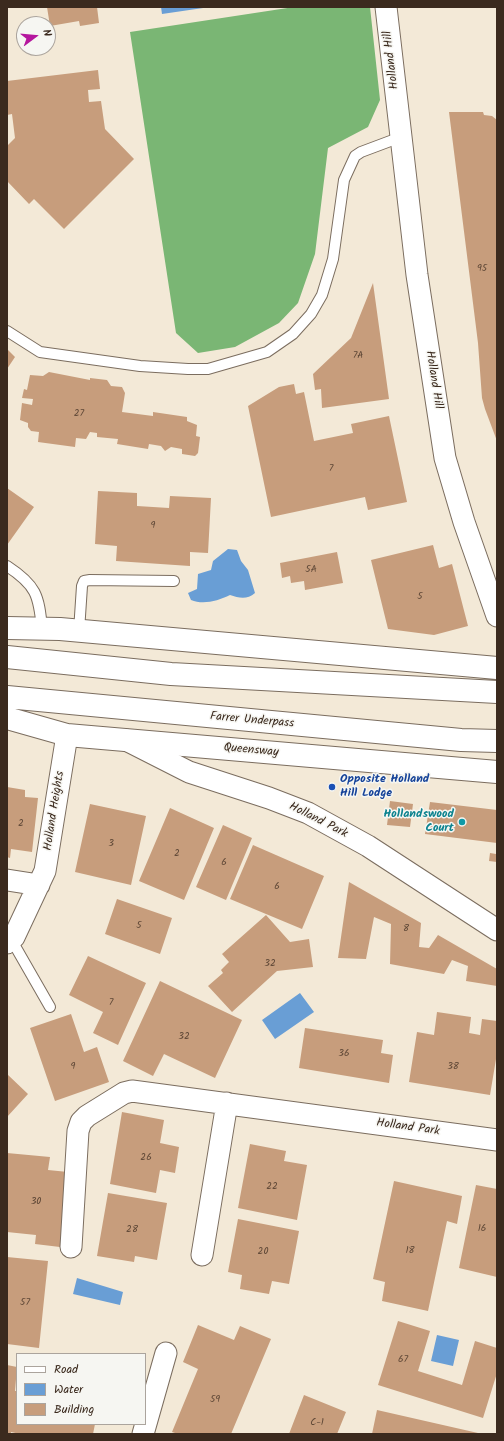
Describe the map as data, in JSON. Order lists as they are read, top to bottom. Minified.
{"streets":{"highway":["Farrer Underpass","Queensway"],"street":["Holland Hill","Holland Heights","Holland Park"]},"crossings":[["Queensway","Holland Heights"],["Queensway","Holland Park"]],"places":["Opposite Holland Hill Lodge","Hollandswood Court"],"house_numbers":["95","7A","27","7","9","5A","5","2","3","2","6","6","5","8","32","7","32","36","9","38","26","22","30","16","28","18","20","57","67","59","C-1"],"legend":["Road","Water","Building"],"north":"right"}
